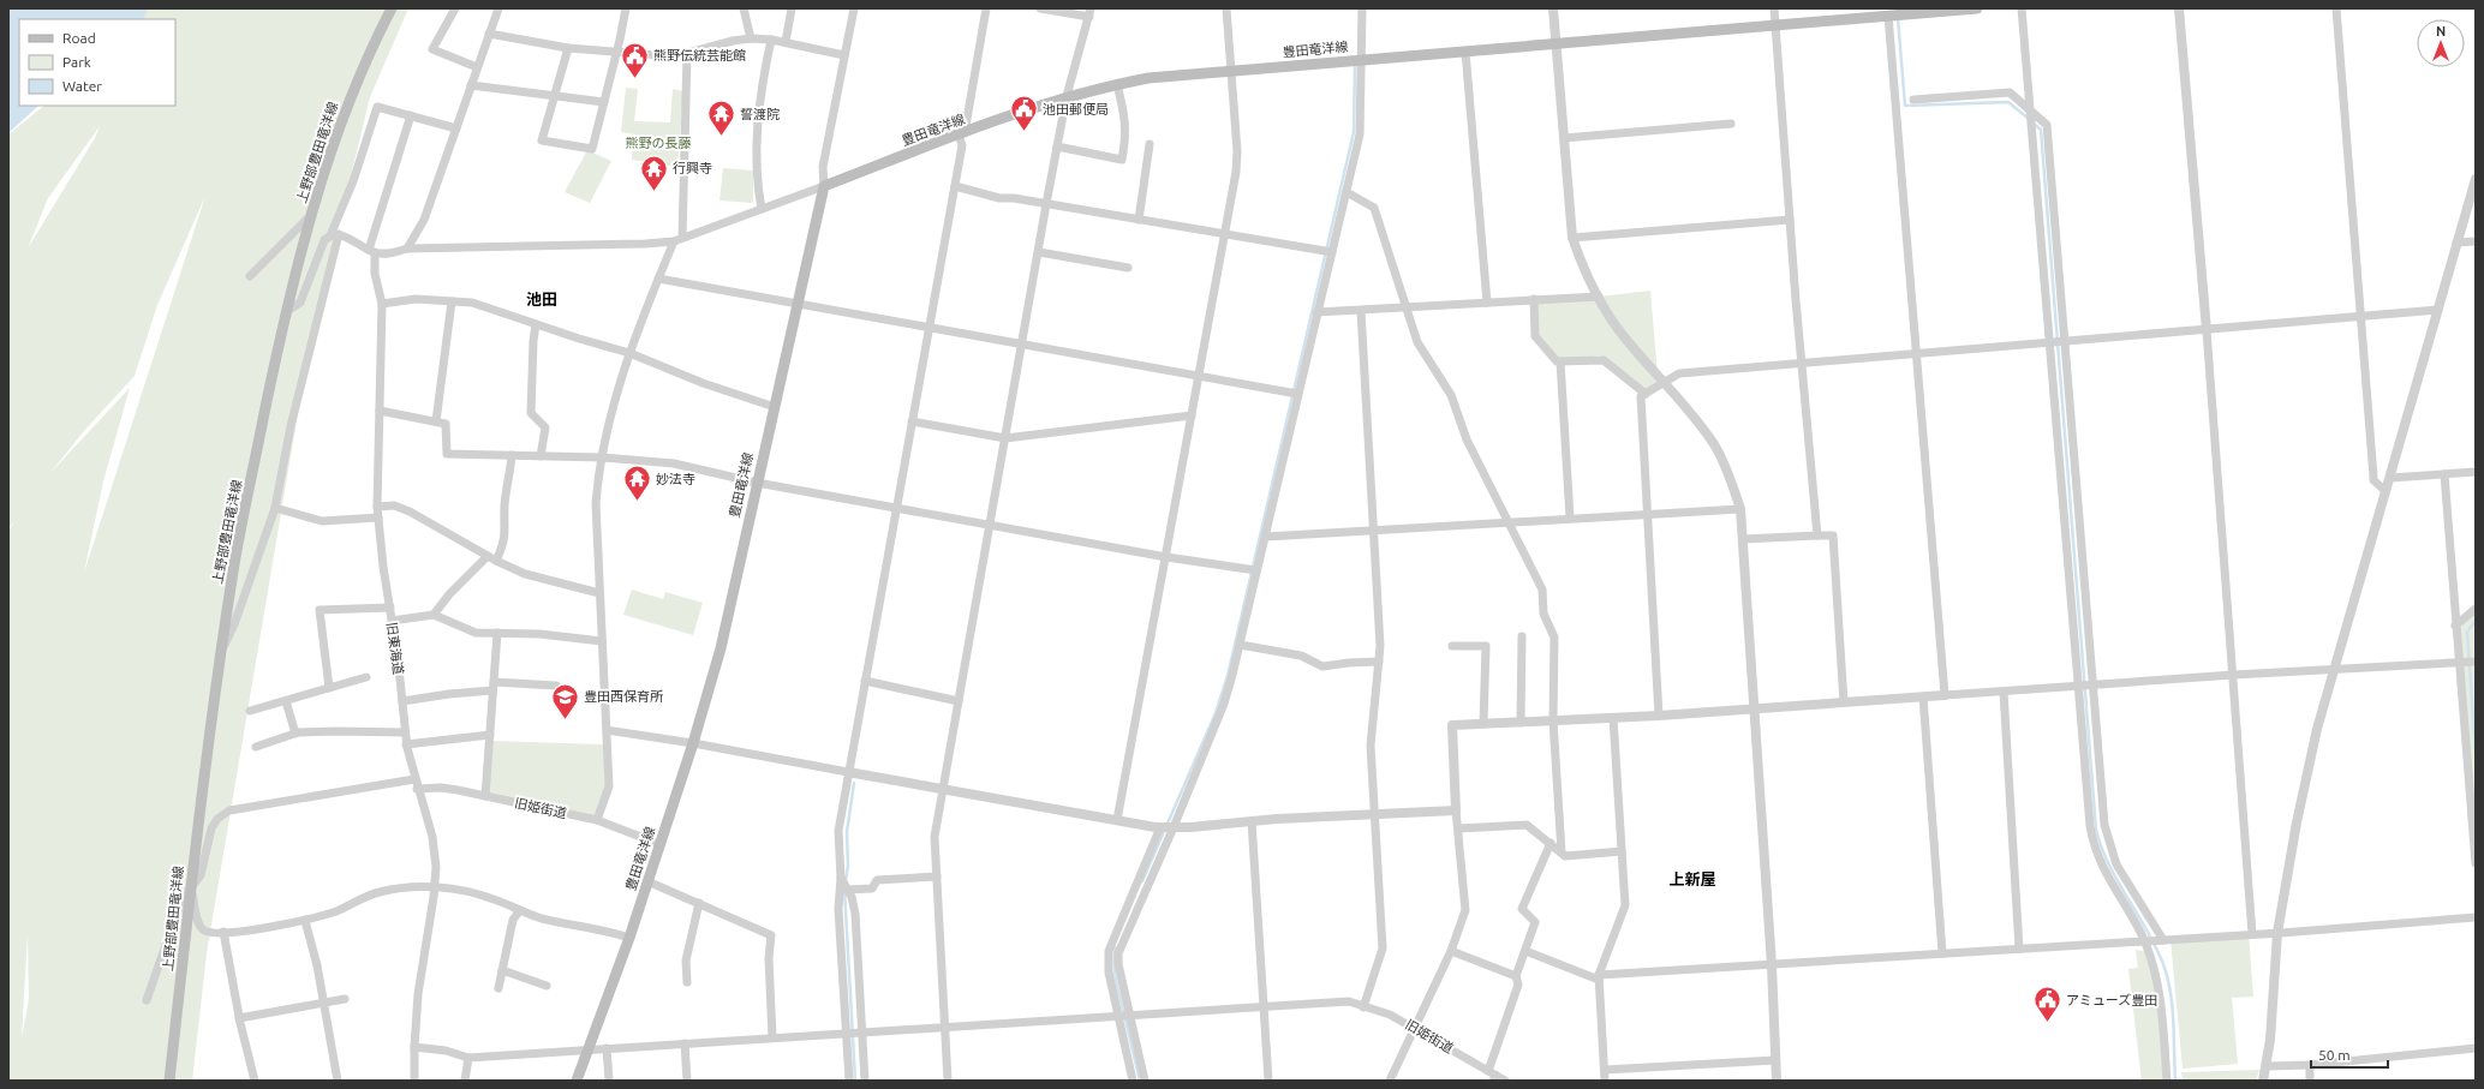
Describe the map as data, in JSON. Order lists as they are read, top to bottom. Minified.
{"streets":{"main road":["豊田竜洋線","上野部豊田竜洋線"],"street":["旧東海道","旧姫街道"]},"crossings":[["豊田竜洋線","旧姫街道"],["旧東海道","旧姫街道"]],"districts":["池田","上新屋"],"parks":["熊野の長藤"],"places":{"public building":["熊野伝統芸能館","池田郵便局","アミューズ豊田"],"temple":["誓渡院","行興寺","妙法寺"],"school or university":["豊田西保育所"]},"legend":["Road","Park","Water"],"scale_bar":"50 m","north":"top"}
